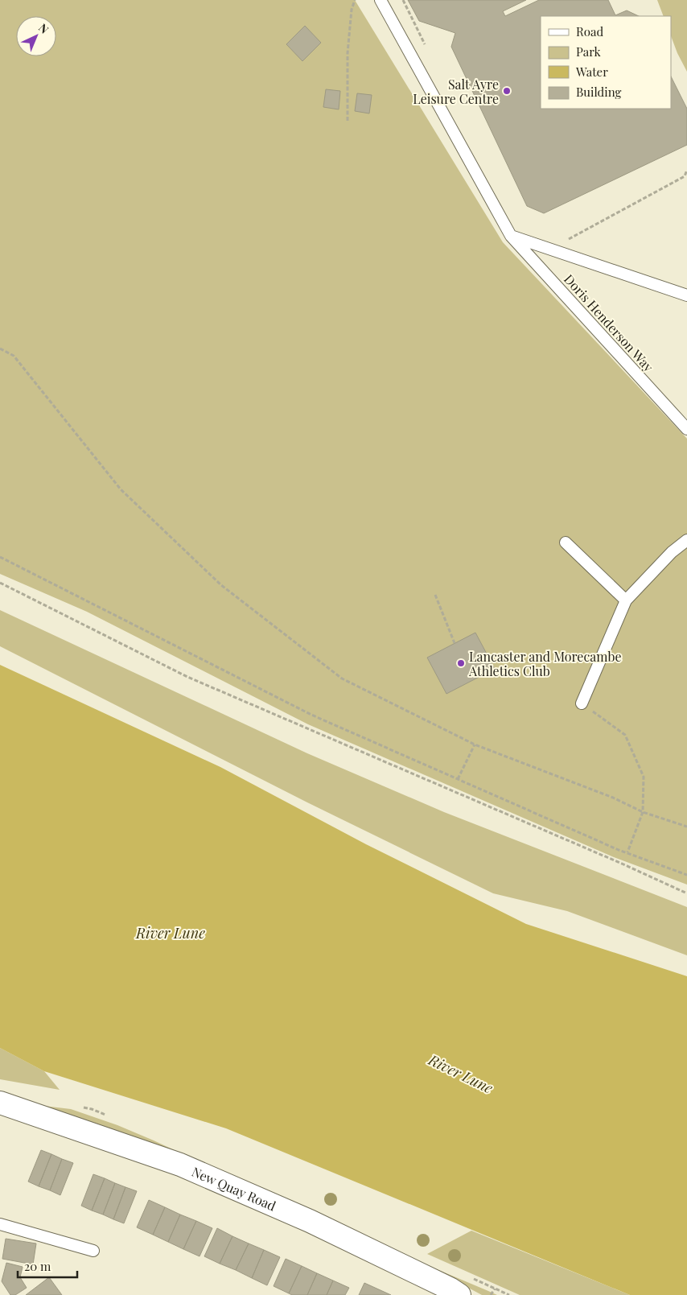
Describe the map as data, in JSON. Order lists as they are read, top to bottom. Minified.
{"streets":{"street":["New Quay Road"],"lane":["Doris Henderson Way"]},"water":["River Lune"],"places":["Salt Ayre Leisure Centre","Lancaster and Morecambe Athletics Club"],"legend":["Road","Park","Water","Building"],"scale_bar":"20 m","north":"top right"}
